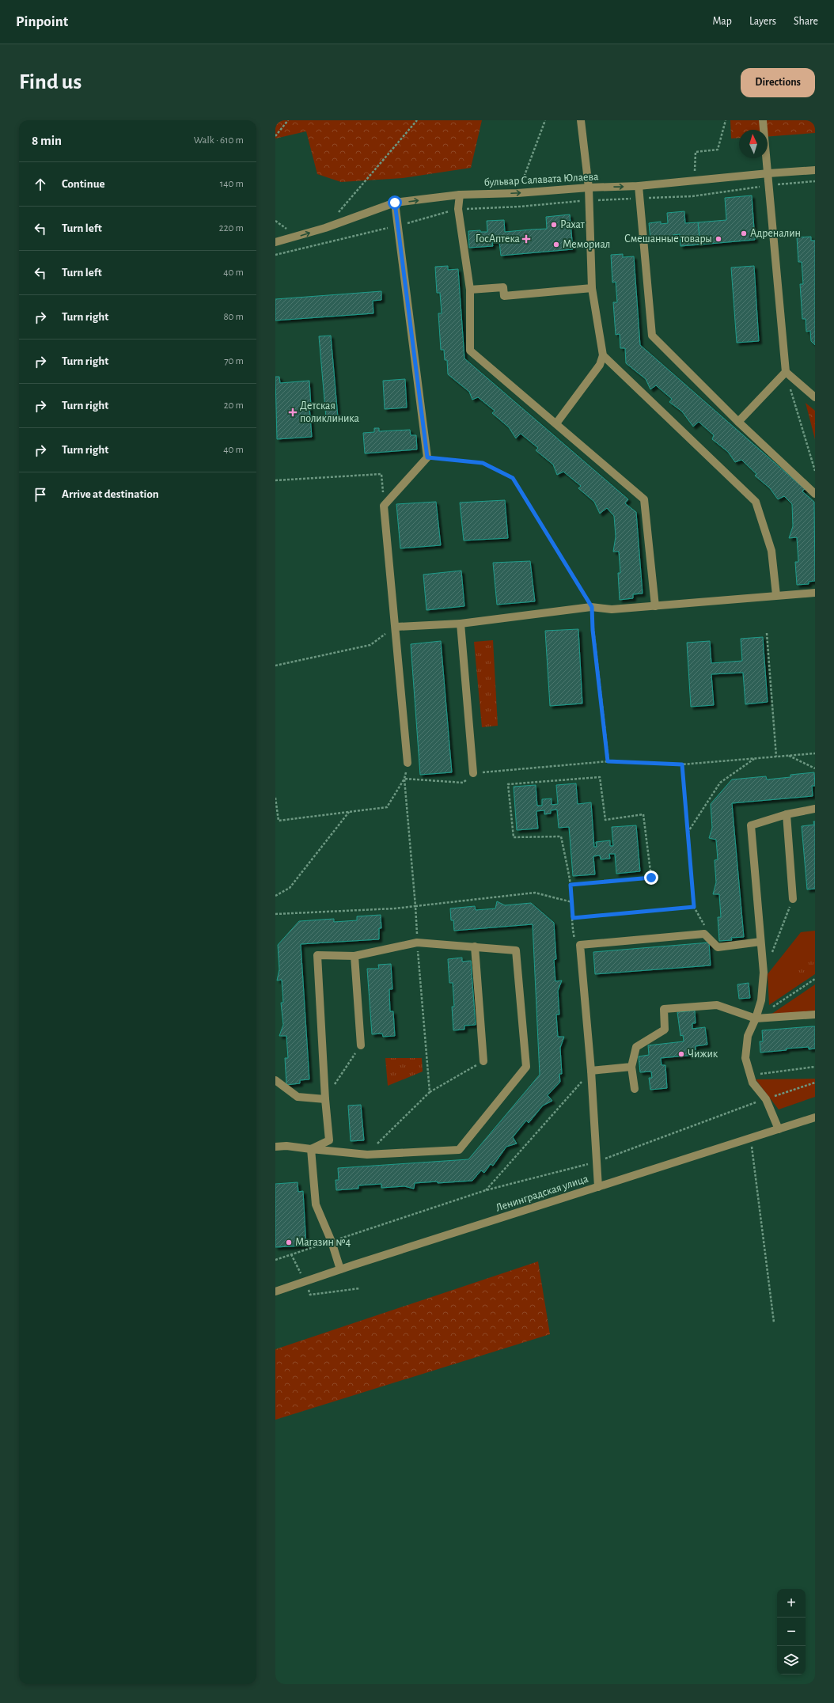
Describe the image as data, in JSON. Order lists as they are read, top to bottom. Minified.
{"streets":{"street":["бульвар Салавата Юлаева","Ленинградская улица"]},"one_way":["бульвар Салавата Юлаева"],"places":{"other":["Рахат","Адреналин","Смешанные товары","Мемориал","Чижик","Магазин №4"],"health":["ГосАптека","Детская поликлиника"]},"north":"top","page":{"header":"Pinpoint","nav":["Map","Layers","Share"],"buttons":"Directions","title":"Find us","heading":["8 min","Walk · 610 m"],"list":[["Continue","140 m"],["Turn left","220 m"],["Turn left","40 m"],["Turn right","80 m"],["Turn right","70 m"],["Turn right","20 m"],["Turn right","40 m"],"Arrive at destination"],"map_buttons":["+","−"]}}
